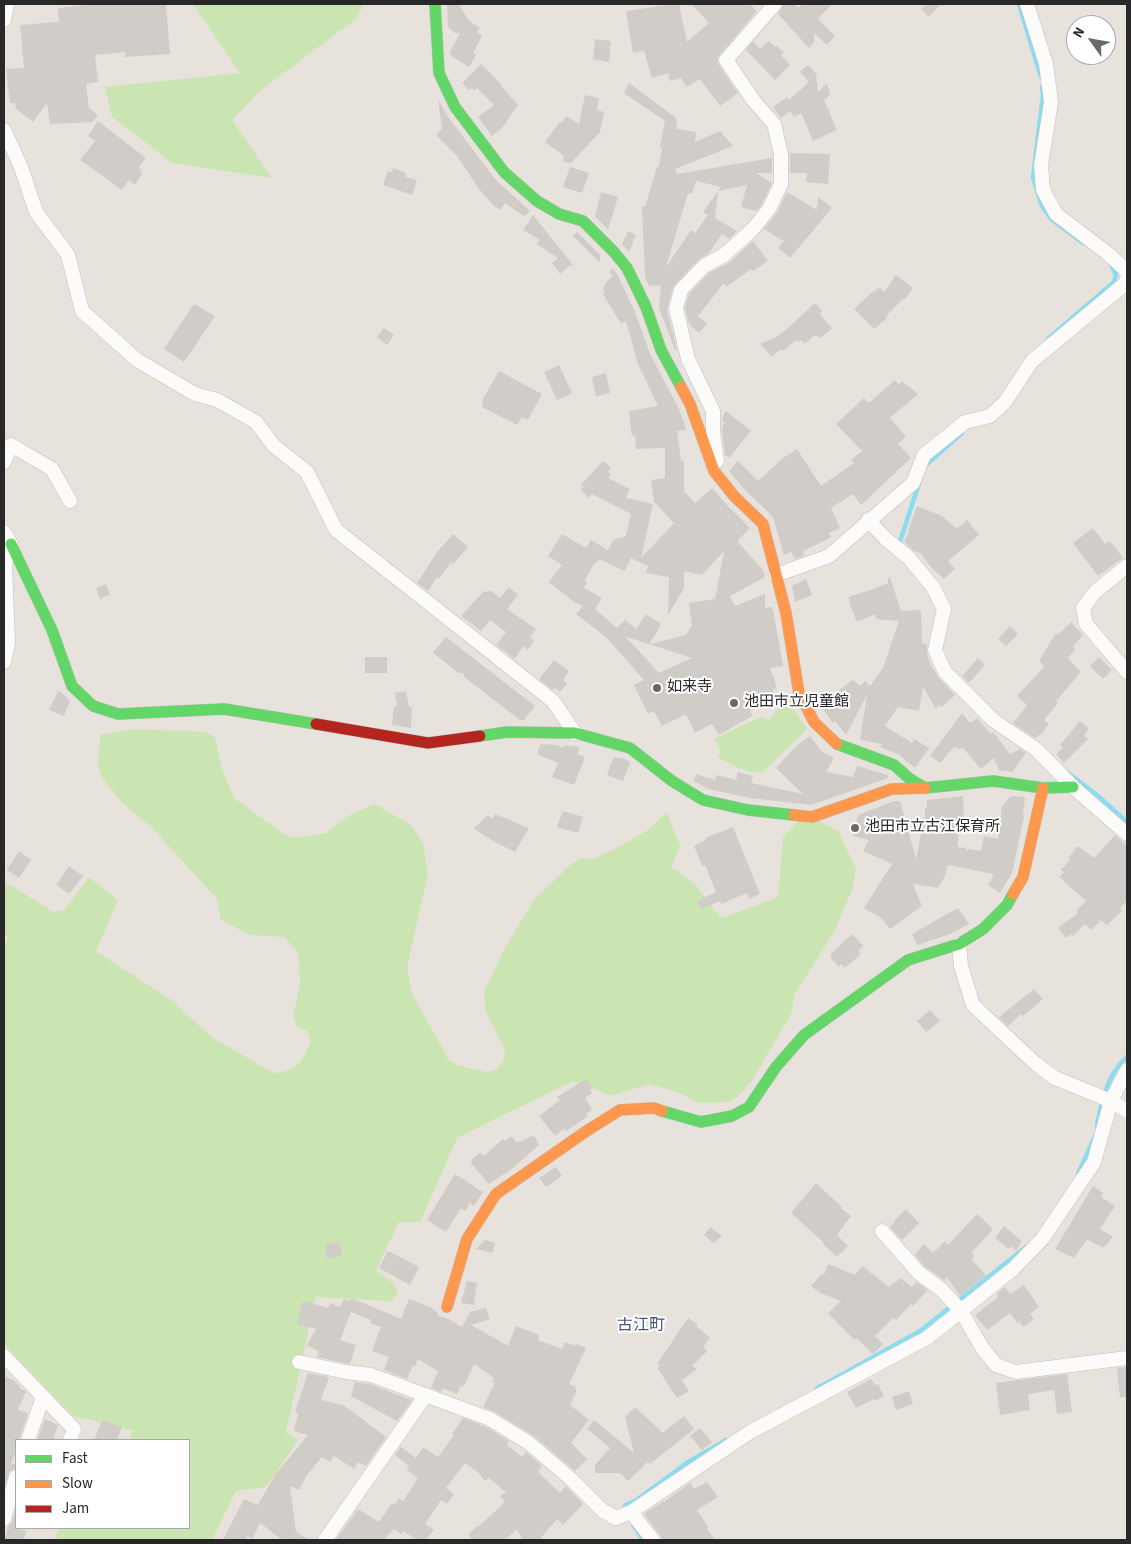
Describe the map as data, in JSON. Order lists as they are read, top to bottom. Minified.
{"districts":["古江町"],"places":["如来寺","池田市立児童館","池田市立古江保育所"],"legend":["Fast","Slow","Jam"],"north":"top left"}
